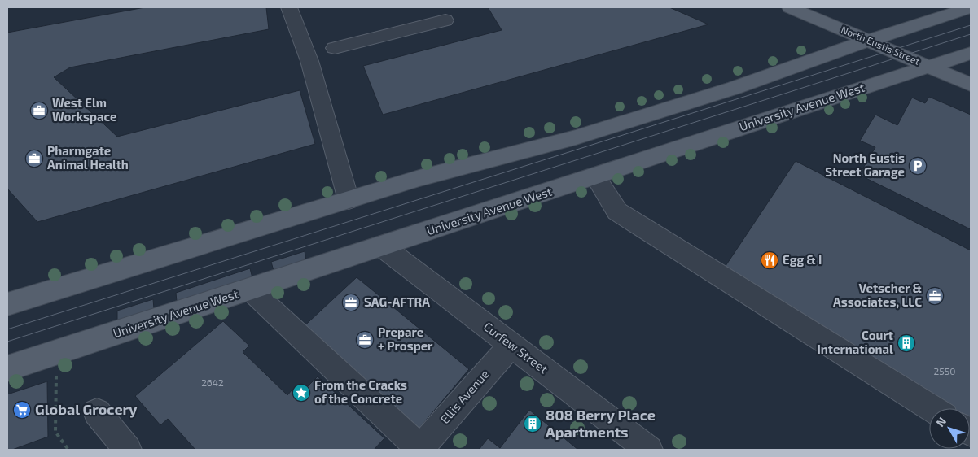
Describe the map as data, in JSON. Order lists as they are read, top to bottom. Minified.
{"streets":{"main road":["North Eustis Street","University Avenue West"],"street":["Curfew Street","Ellis Avenue"]},"crossings":[["North Eustis Street","University Avenue West"],["University Avenue West","Curfew Street"],["Curfew Street","Ellis Avenue"]],"places":{"office":["West Elm Workspace","Pharmgate Animal Health","Vetscher & Associates, LLC","SAG-AFTRA","Prepare + Prosper"],"parking":["North Eustis Street Garage"],"restaurant":["Egg & I"],"building":["Court International","808 Berry Place Apartments"],"place":["From the Cracks of the Concrete"],"supermarket":["Global Grocery"]},"house_numbers":["2550","2642"],"north":"top left"}
